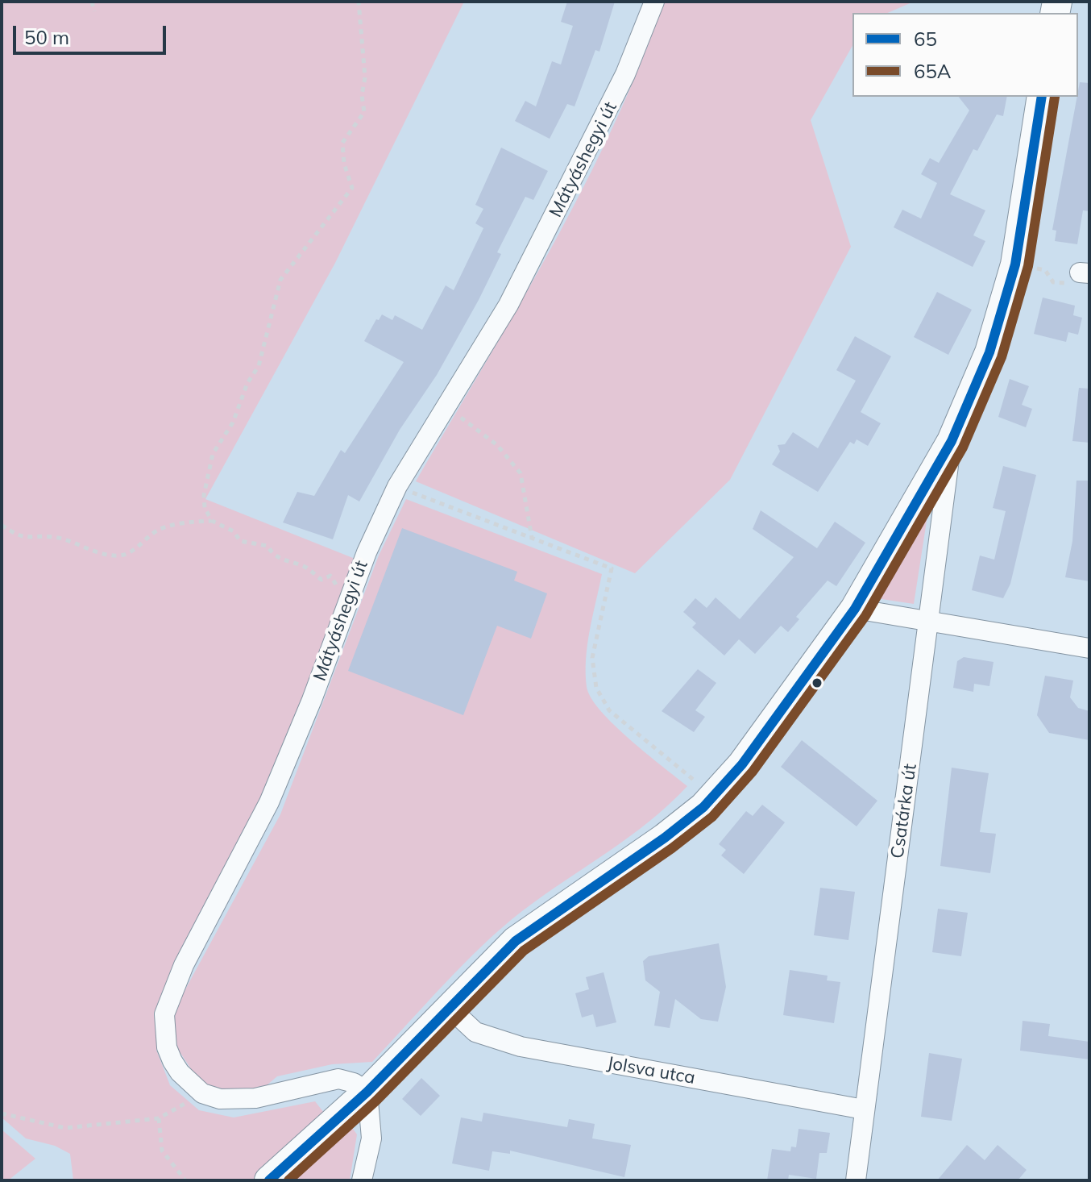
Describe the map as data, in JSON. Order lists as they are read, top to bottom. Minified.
{"streets":{"street":["Mátyáshegyi út","Csatárka út","Jolsva utca"]},"crossings":[["Csatárka út","Jolsva utca"]],"lines":["transit line 65","transit line 65A"],"legend":["65","65A"],"scale_bar":"50 m"}
